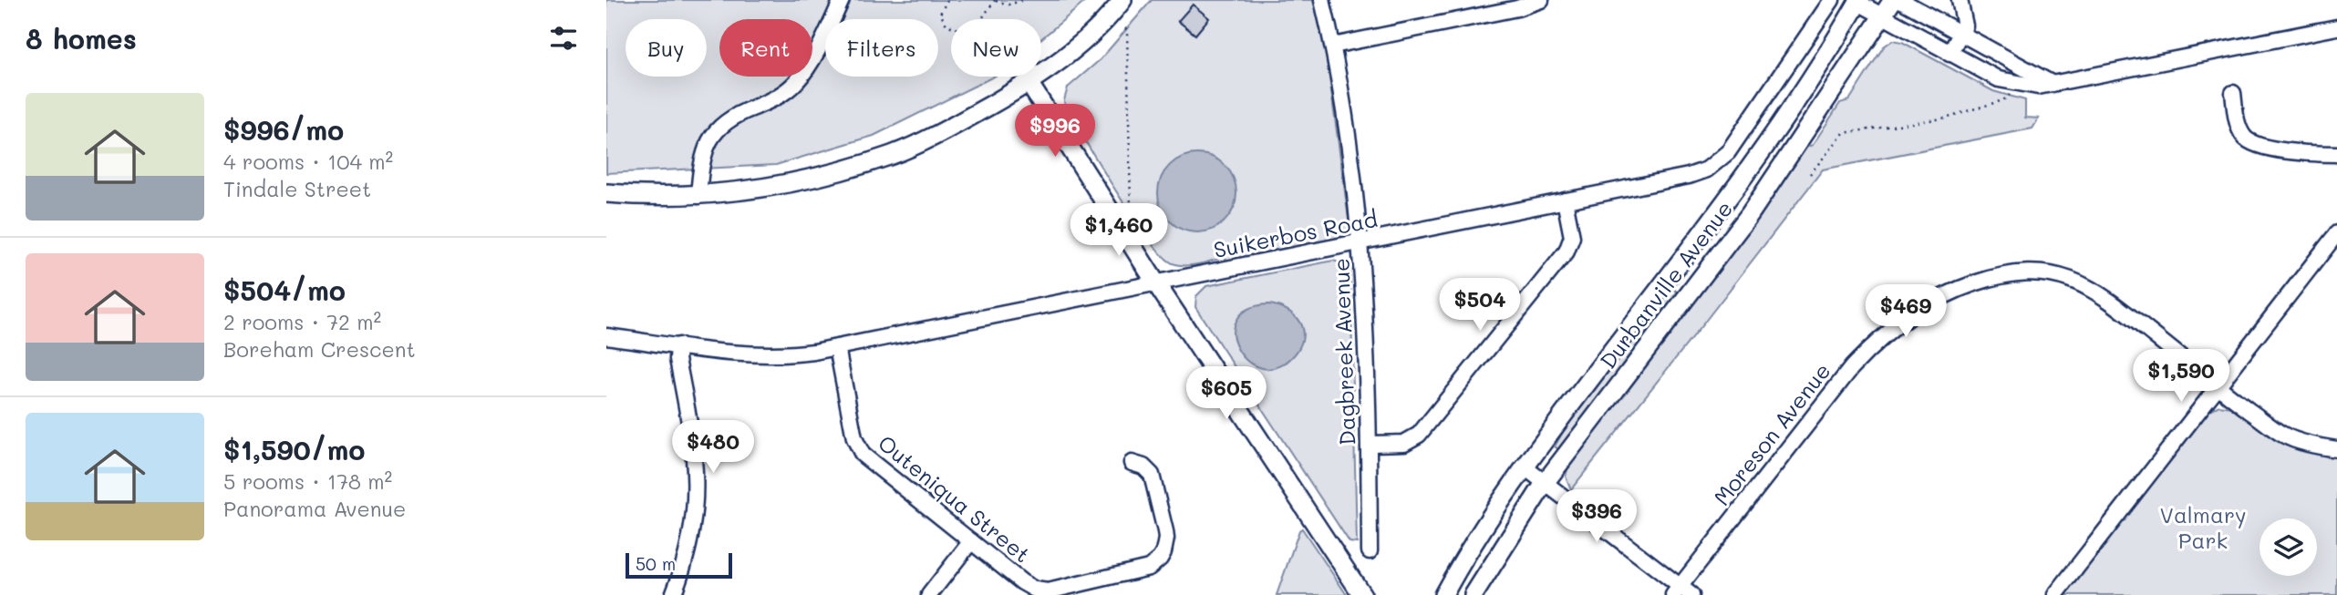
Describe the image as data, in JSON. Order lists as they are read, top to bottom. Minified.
{"streets":{"main road":["Durbanville Avenue"],"street":["Suikerbos Road","Dagbreek Avenue","Moreson Avenue","Outeniqua Street"]},"crossings":[["Suikerbos Road","Dagbreek Avenue"],["Suikerbos Road","Outeniqua Street"]],"parks":["Valmary Park"],"scale_bar":"50 m","page":{"heading":"8 homes","chip":["Buy","Rent","Filters","New"],"list":[{"name":"$996/mo","note":"4 rooms · 104 m² · Tindale Street"},{"name":"$504/mo","note":"2 rooms · 72 m² · Boreham Crescent"},{"name":"$1,590/mo","note":"5 rooms · 178 m² · Panorama Avenue"}],"price":["$996","$1,460","$504","$469","$1,590","$605","$480","$396"],"scale":"50 m"}}
